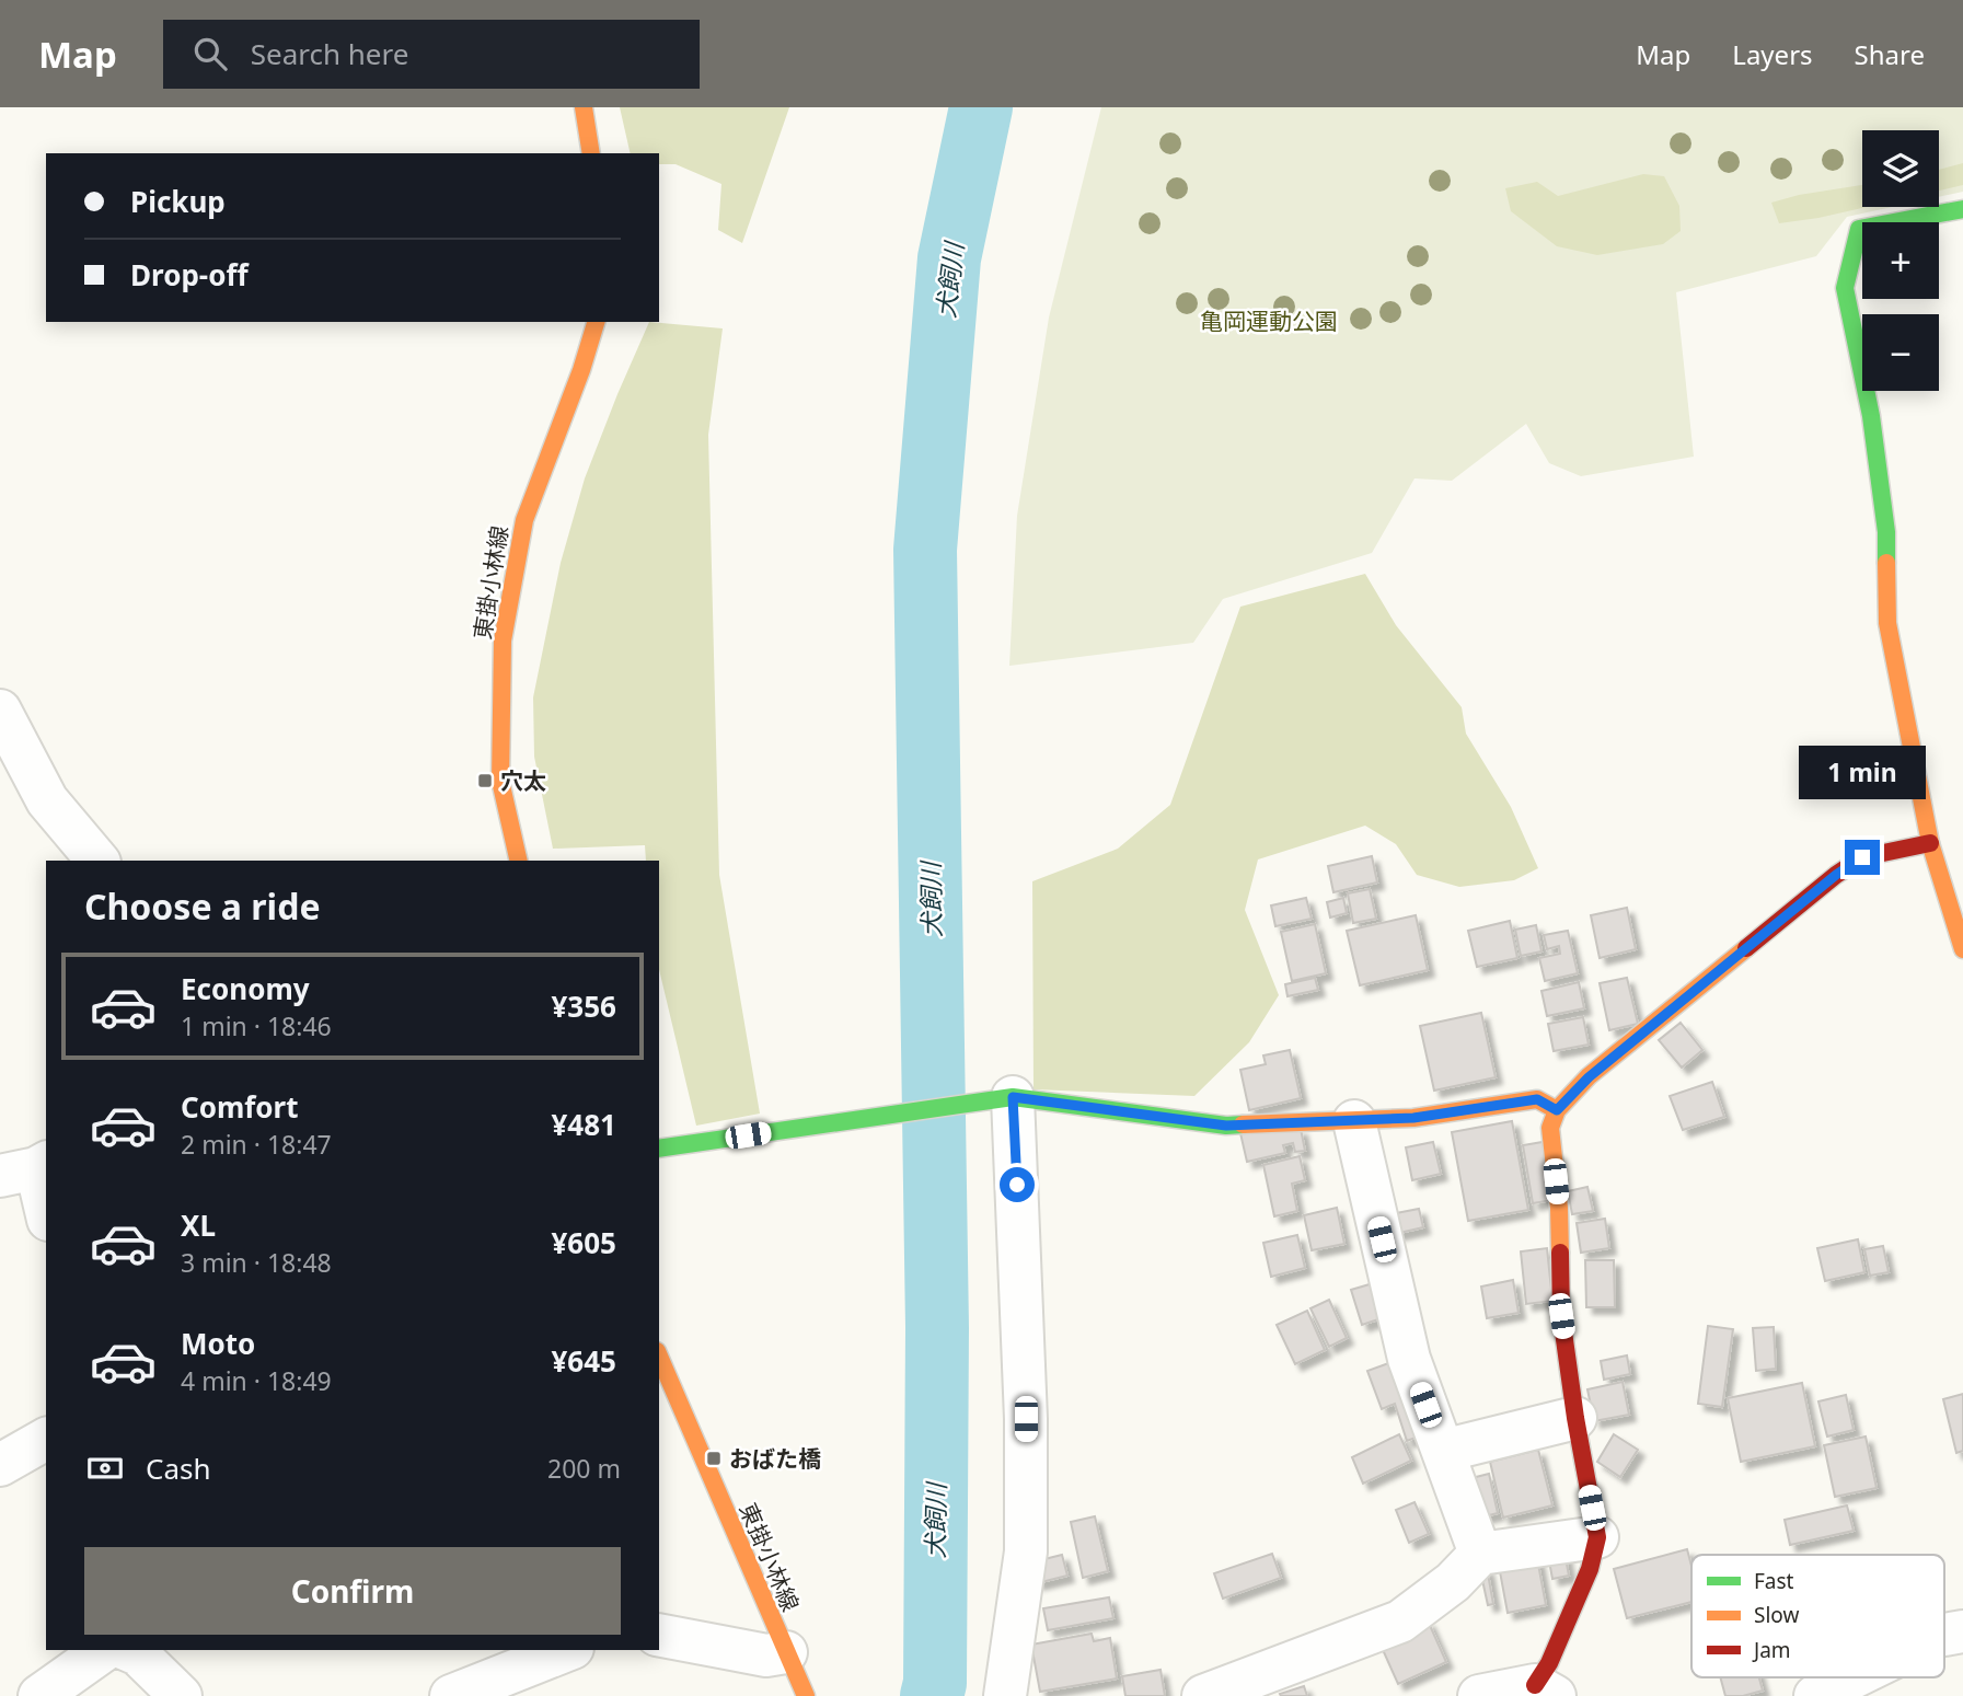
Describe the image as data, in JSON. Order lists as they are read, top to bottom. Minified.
{"streets":{"street":["東掛小林線"]},"water":["犬飼川"],"parks":["亀岡運動公園"],"places":{"transit":["穴太","おばた橋"]},"legend":["Fast","Slow","Jam"],"page":{"header":"Map","search":"Search here","nav":["Map","Layers","Share"],"map_buttons":["+","−"],"banner":["Pickup","Drop-off"],"bubble":"1 min","heading":"Choose a ride","list":[{"name":"Economy","note":"1 min · 18:46","value":"¥356"},{"name":"Comfort","note":"2 min · 18:47","value":"¥481"},{"name":"XL","note":"3 min · 18:48","value":"¥605"},{"name":"Moto","note":"4 min · 18:49","value":"¥645"}],"pay":["Cash","200 m"],"buttons":"Confirm"}}
